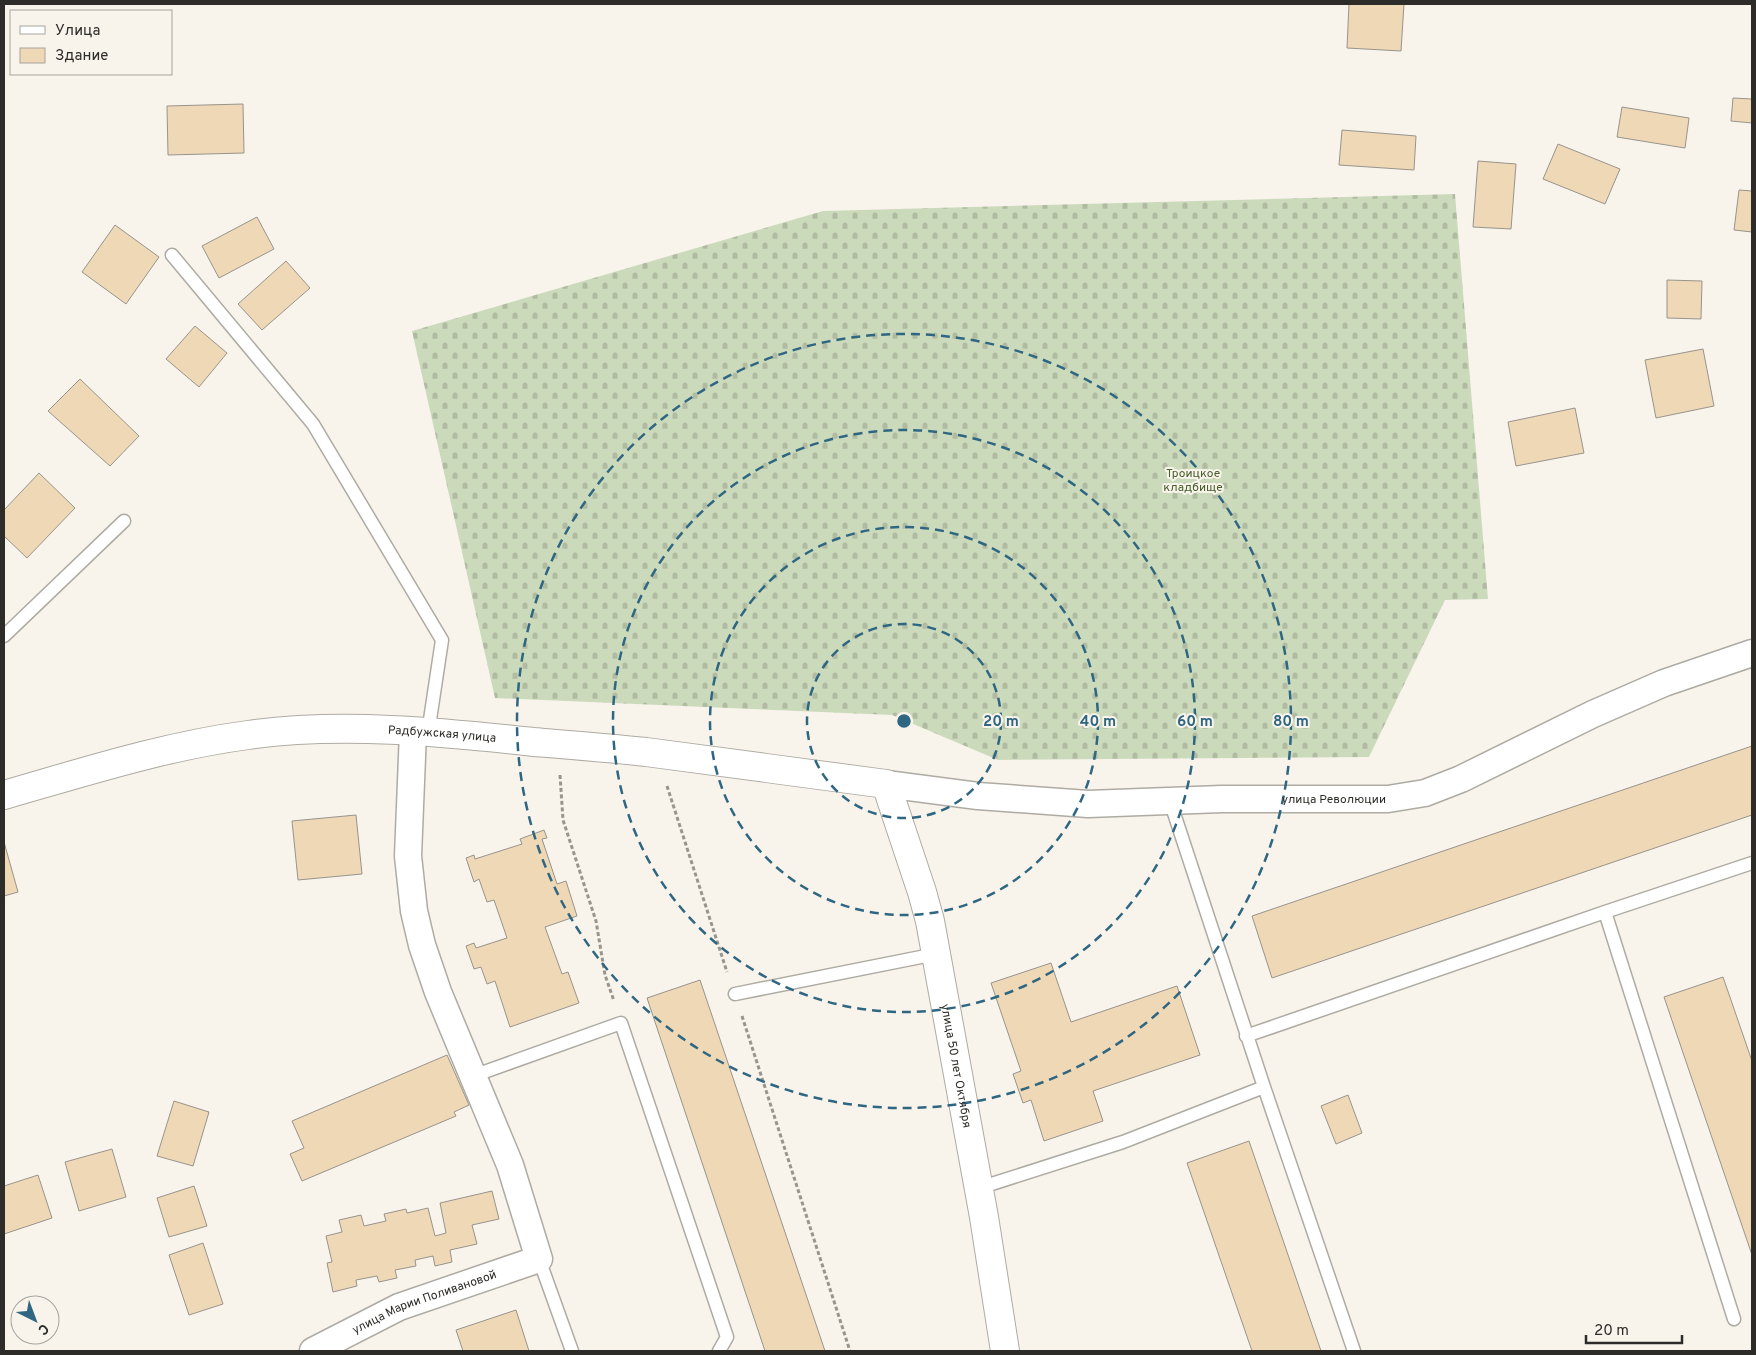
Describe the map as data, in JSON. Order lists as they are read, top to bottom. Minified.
{"streets":{"street":["Радбужская улица","улица Революции","улица 50 лет Октября","улица Марии Поливановой"]},"crossings":[["Радбужская улица","улица Революции"],["Радбужская улица","улица 50 лет Октября"],["улица Революции","улица 50 лет Октября"]],"parks":["Троицкое кладбище"],"legend":["Улица","Здание"],"scale_bar":"20 m","north":"bottom right","rings":["20 m","40 m","60 m","80 m"]}
